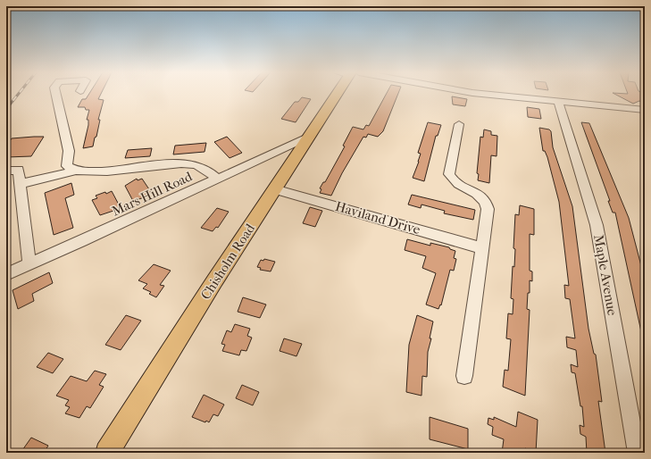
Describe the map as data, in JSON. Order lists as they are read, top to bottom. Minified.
{"streets":{"main road":["Chisholm Road"],"street":["Mars Hill Road","Haviland Drive","Maple Avenue"]},"crossings":[["Mars Hill Road","Chisholm Road"],["Haviland Drive","Chisholm Road"]]}
